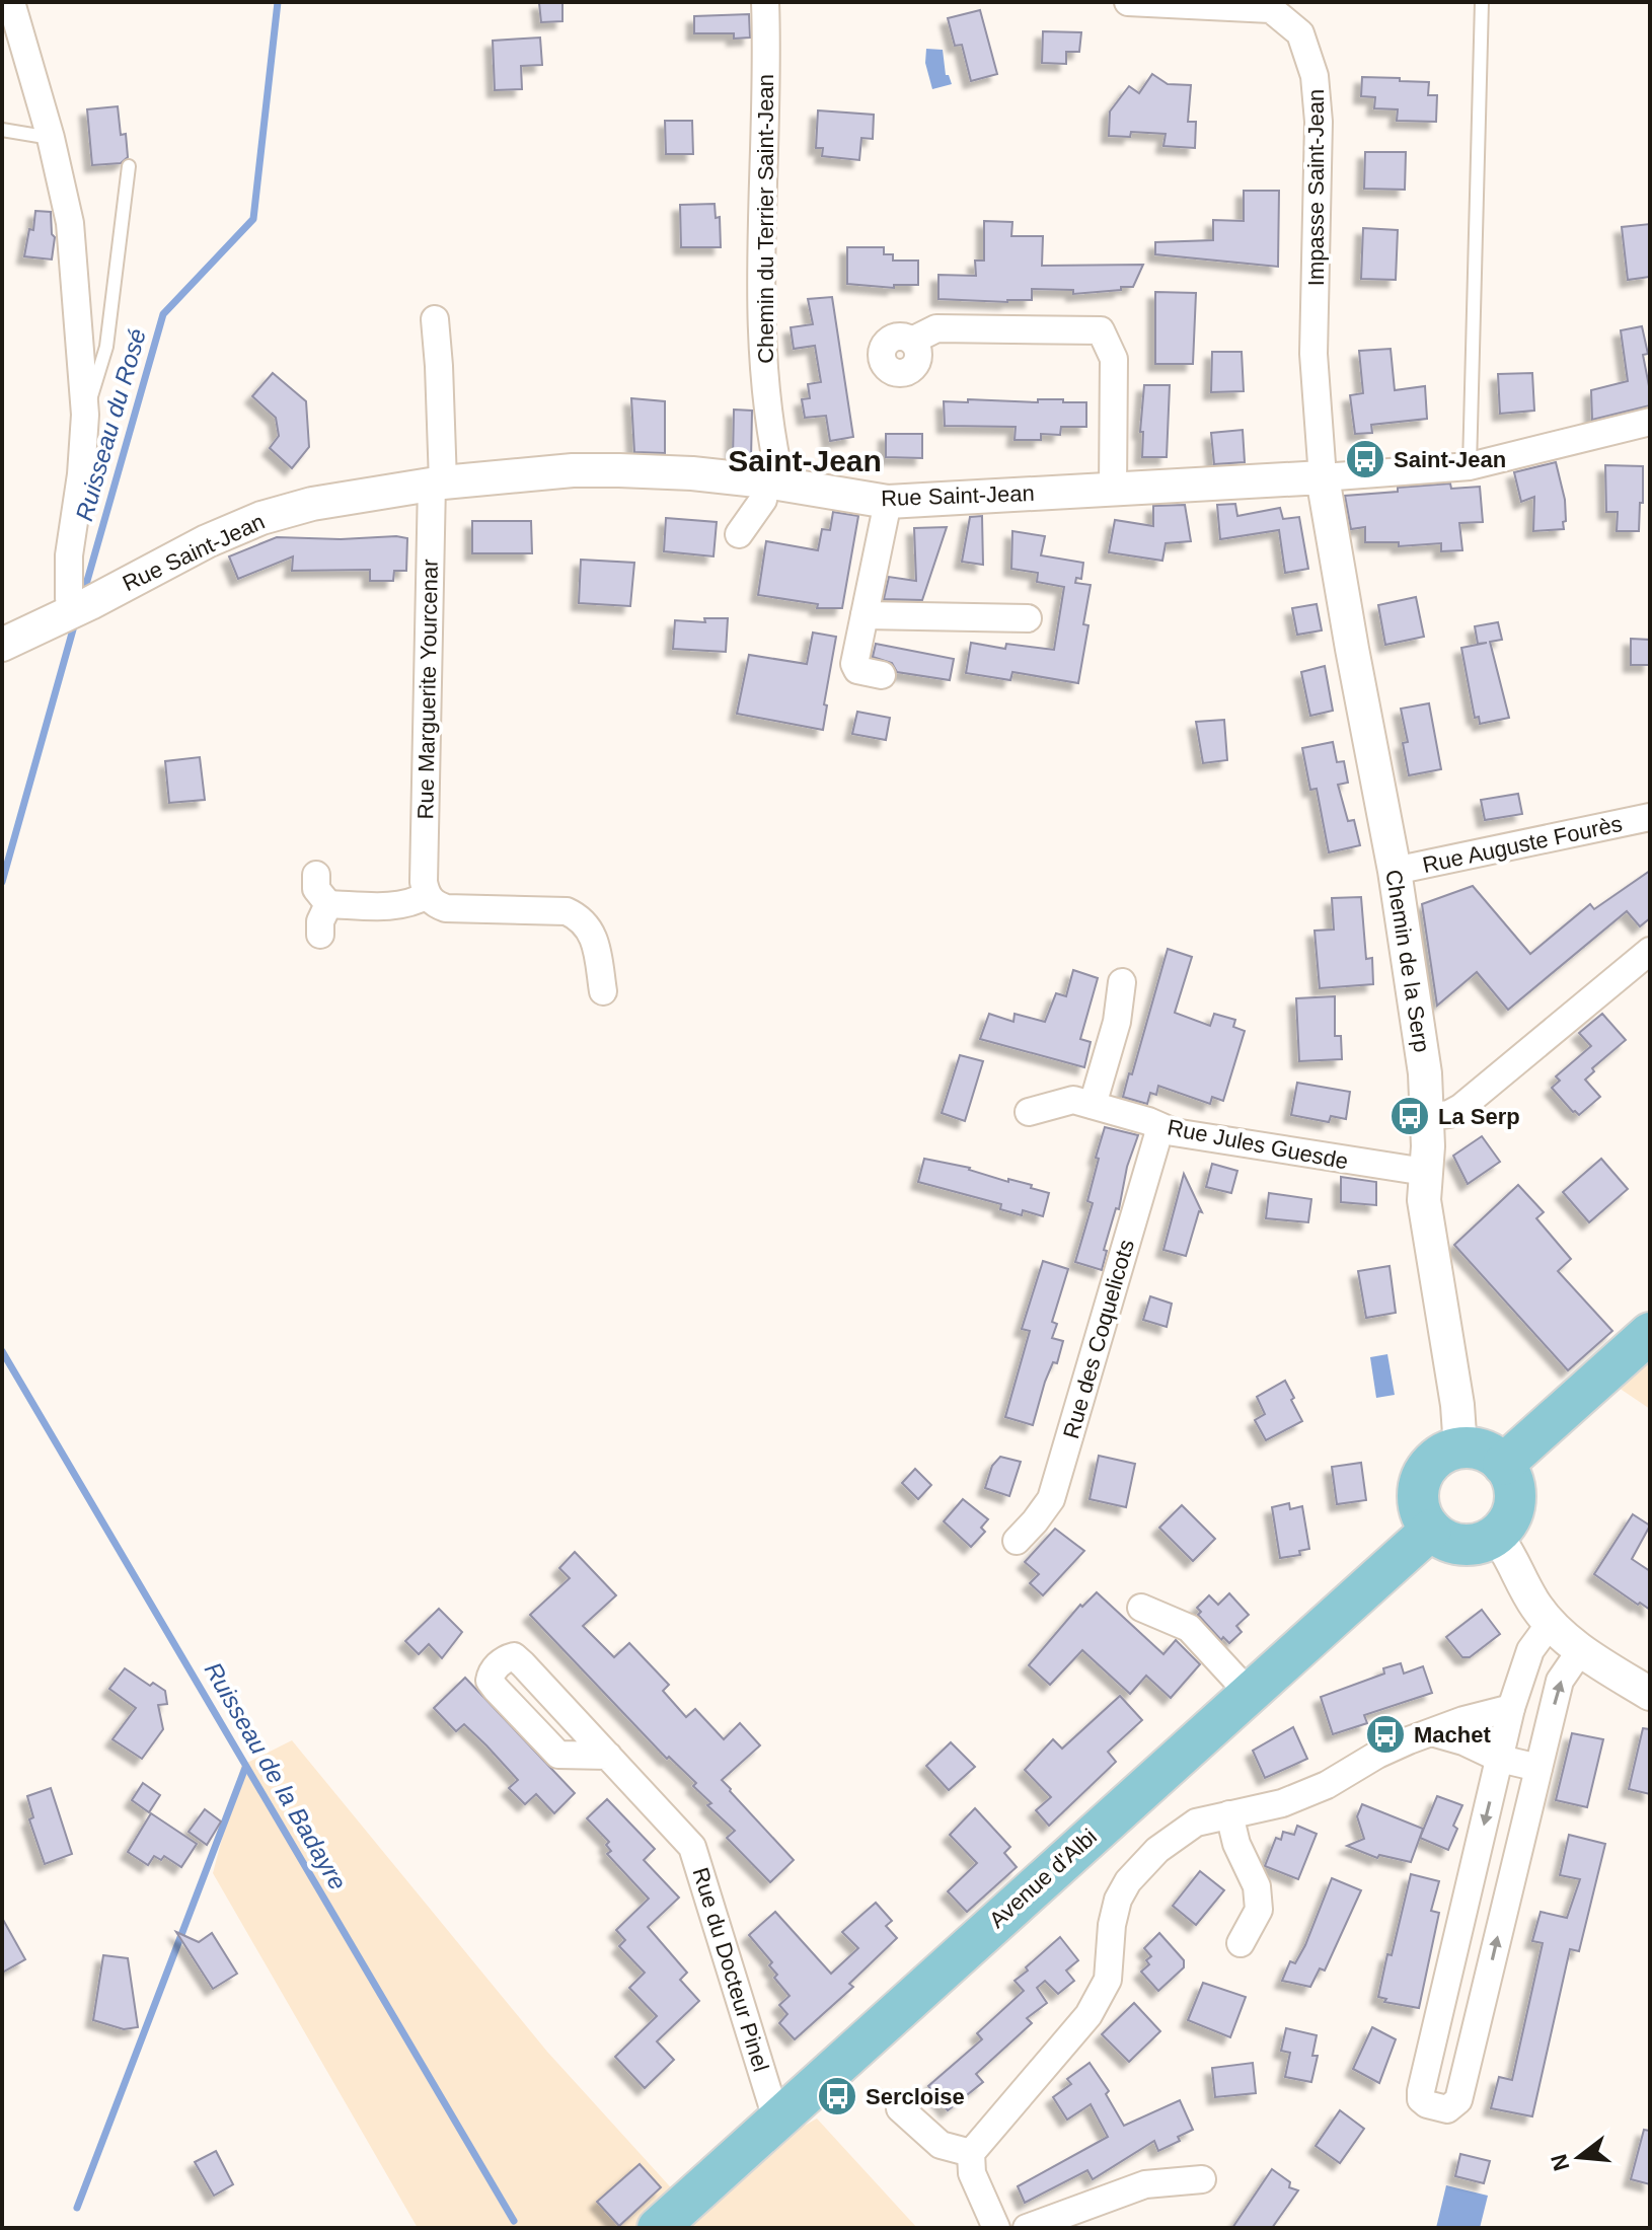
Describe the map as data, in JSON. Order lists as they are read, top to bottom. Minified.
{"streets":{"main road":["Avenue d'Albi"],"street":["Impasse Saint-Jean","Chemin du Terrier Saint-Jean","Rue Saint-Jean","Rue Marguerite Yourcenar","Rue Auguste Fourès","Chemin de la Serp","Rue Jules Guesde","Rue des Coquelicots","Rue du Docteur Pinel"]},"crossings":[["Impasse Saint-Jean","Rue Saint-Jean"],["Impasse Saint-Jean","Chemin de la Serp"],["Chemin du Terrier Saint-Jean","Rue Saint-Jean"],["Rue Saint-Jean","Rue Marguerite Yourcenar"],["Rue Saint-Jean","Chemin de la Serp"],["Rue Auguste Fourès","Chemin de la Serp"],["Chemin de la Serp","Rue Jules Guesde"],["Chemin de la Serp","Avenue d'Albi"],["Rue Jules Guesde","Rue des Coquelicots"],["Avenue d'Albi","Rue du Docteur Pinel"]],"districts":["Saint-Jean"],"water":["Ruisseau du Rosé","Ruisseau de la Badayre"],"places":{"bus stop":["Saint-Jean","La Serp","Machet","Sercloise"]},"north":"left"}
